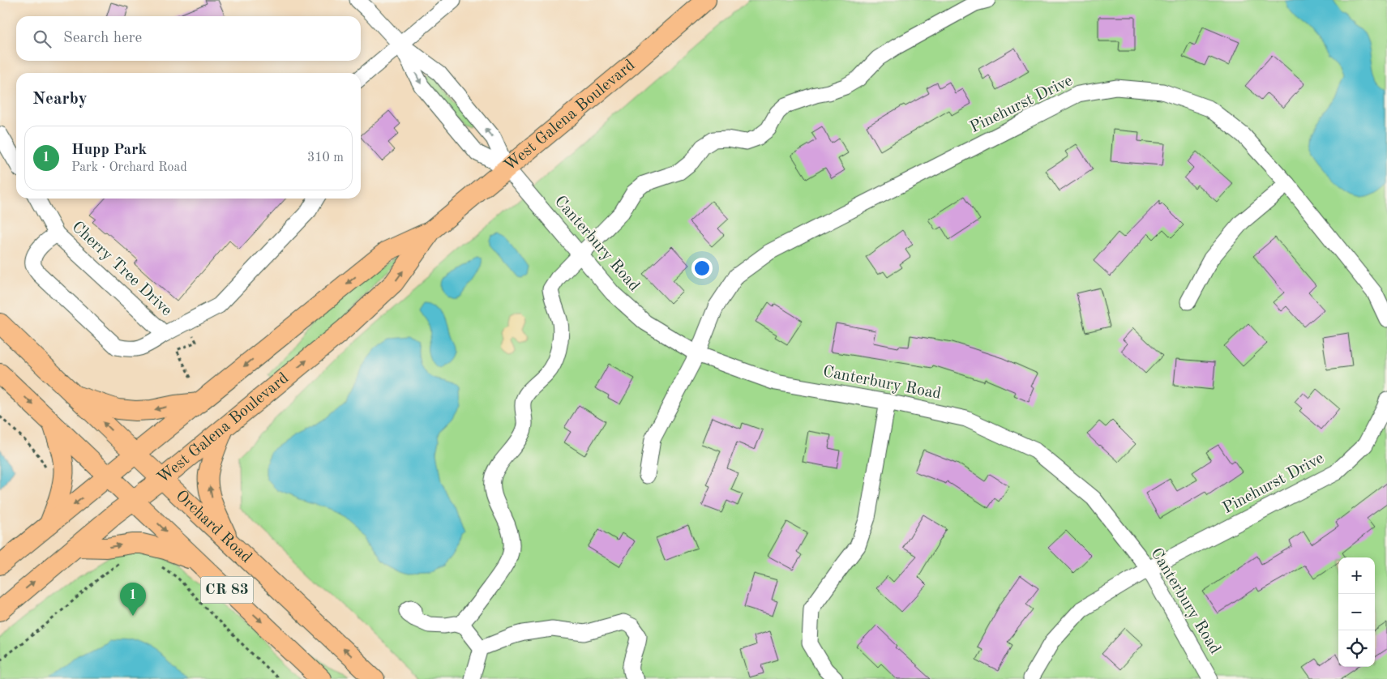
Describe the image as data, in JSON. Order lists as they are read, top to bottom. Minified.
{"streets":{"main road":["West Galena Boulevard","Orchard Road","CR 83"],"street":["Pinehurst Drive","Canterbury Road","Cherry Tree Drive"]},"crossings":[["Pinehurst Drive","Canterbury Road"],["West Galena Boulevard","Canterbury Road"],["West Galena Boulevard","Orchard Road"],["West Galena Boulevard","CR 83"]],"page":{"search":"Search here","heading":"Nearby","list":[{"mark":"1","name":"Hupp Park","note":"Park · Orchard Road","value":"310 m"}],"map_buttons":["+","−"],"pins":"1"}}
